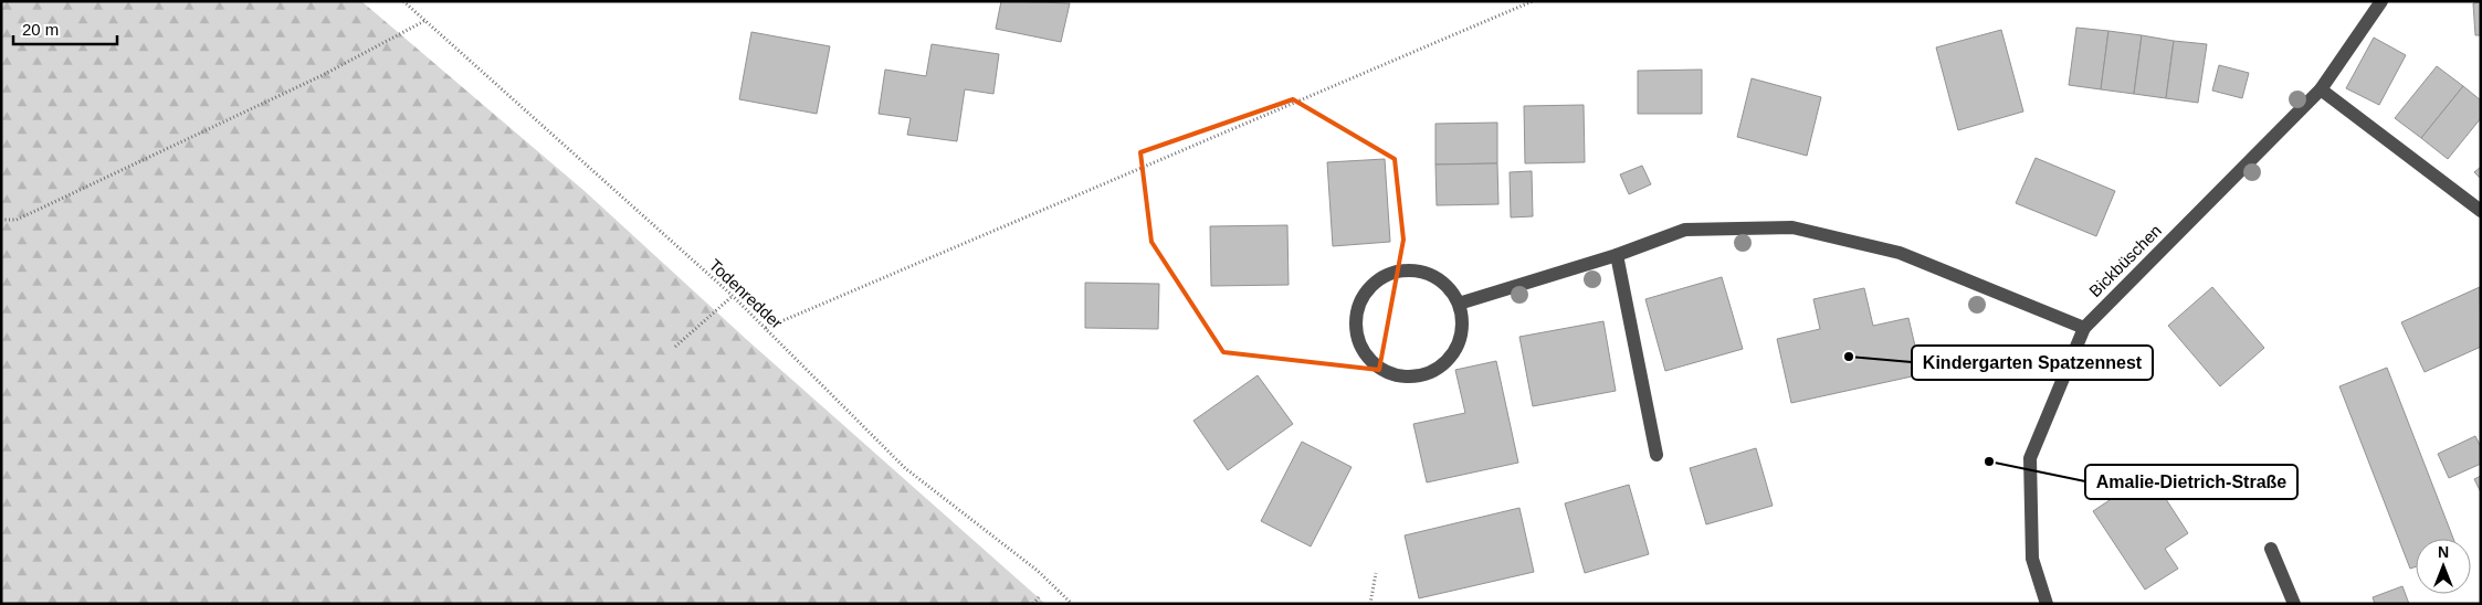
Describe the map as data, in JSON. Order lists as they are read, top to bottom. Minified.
{"streets":{"street":["Bickbüschen"],"path":["Todenredder"]},"places":["Kindergarten Spatzennest","Amalie-Dietrich-Straße"],"scale_bar":"20 m","north":"top"}
